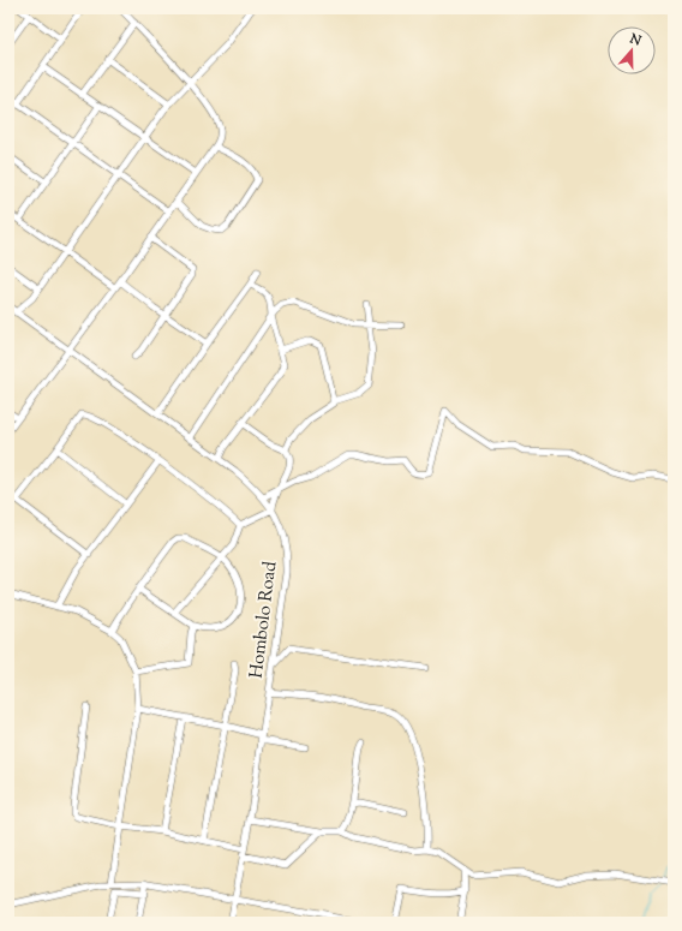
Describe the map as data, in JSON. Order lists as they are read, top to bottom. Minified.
{"streets":{"street":["Hombolo Road"]},"north":"top"}
